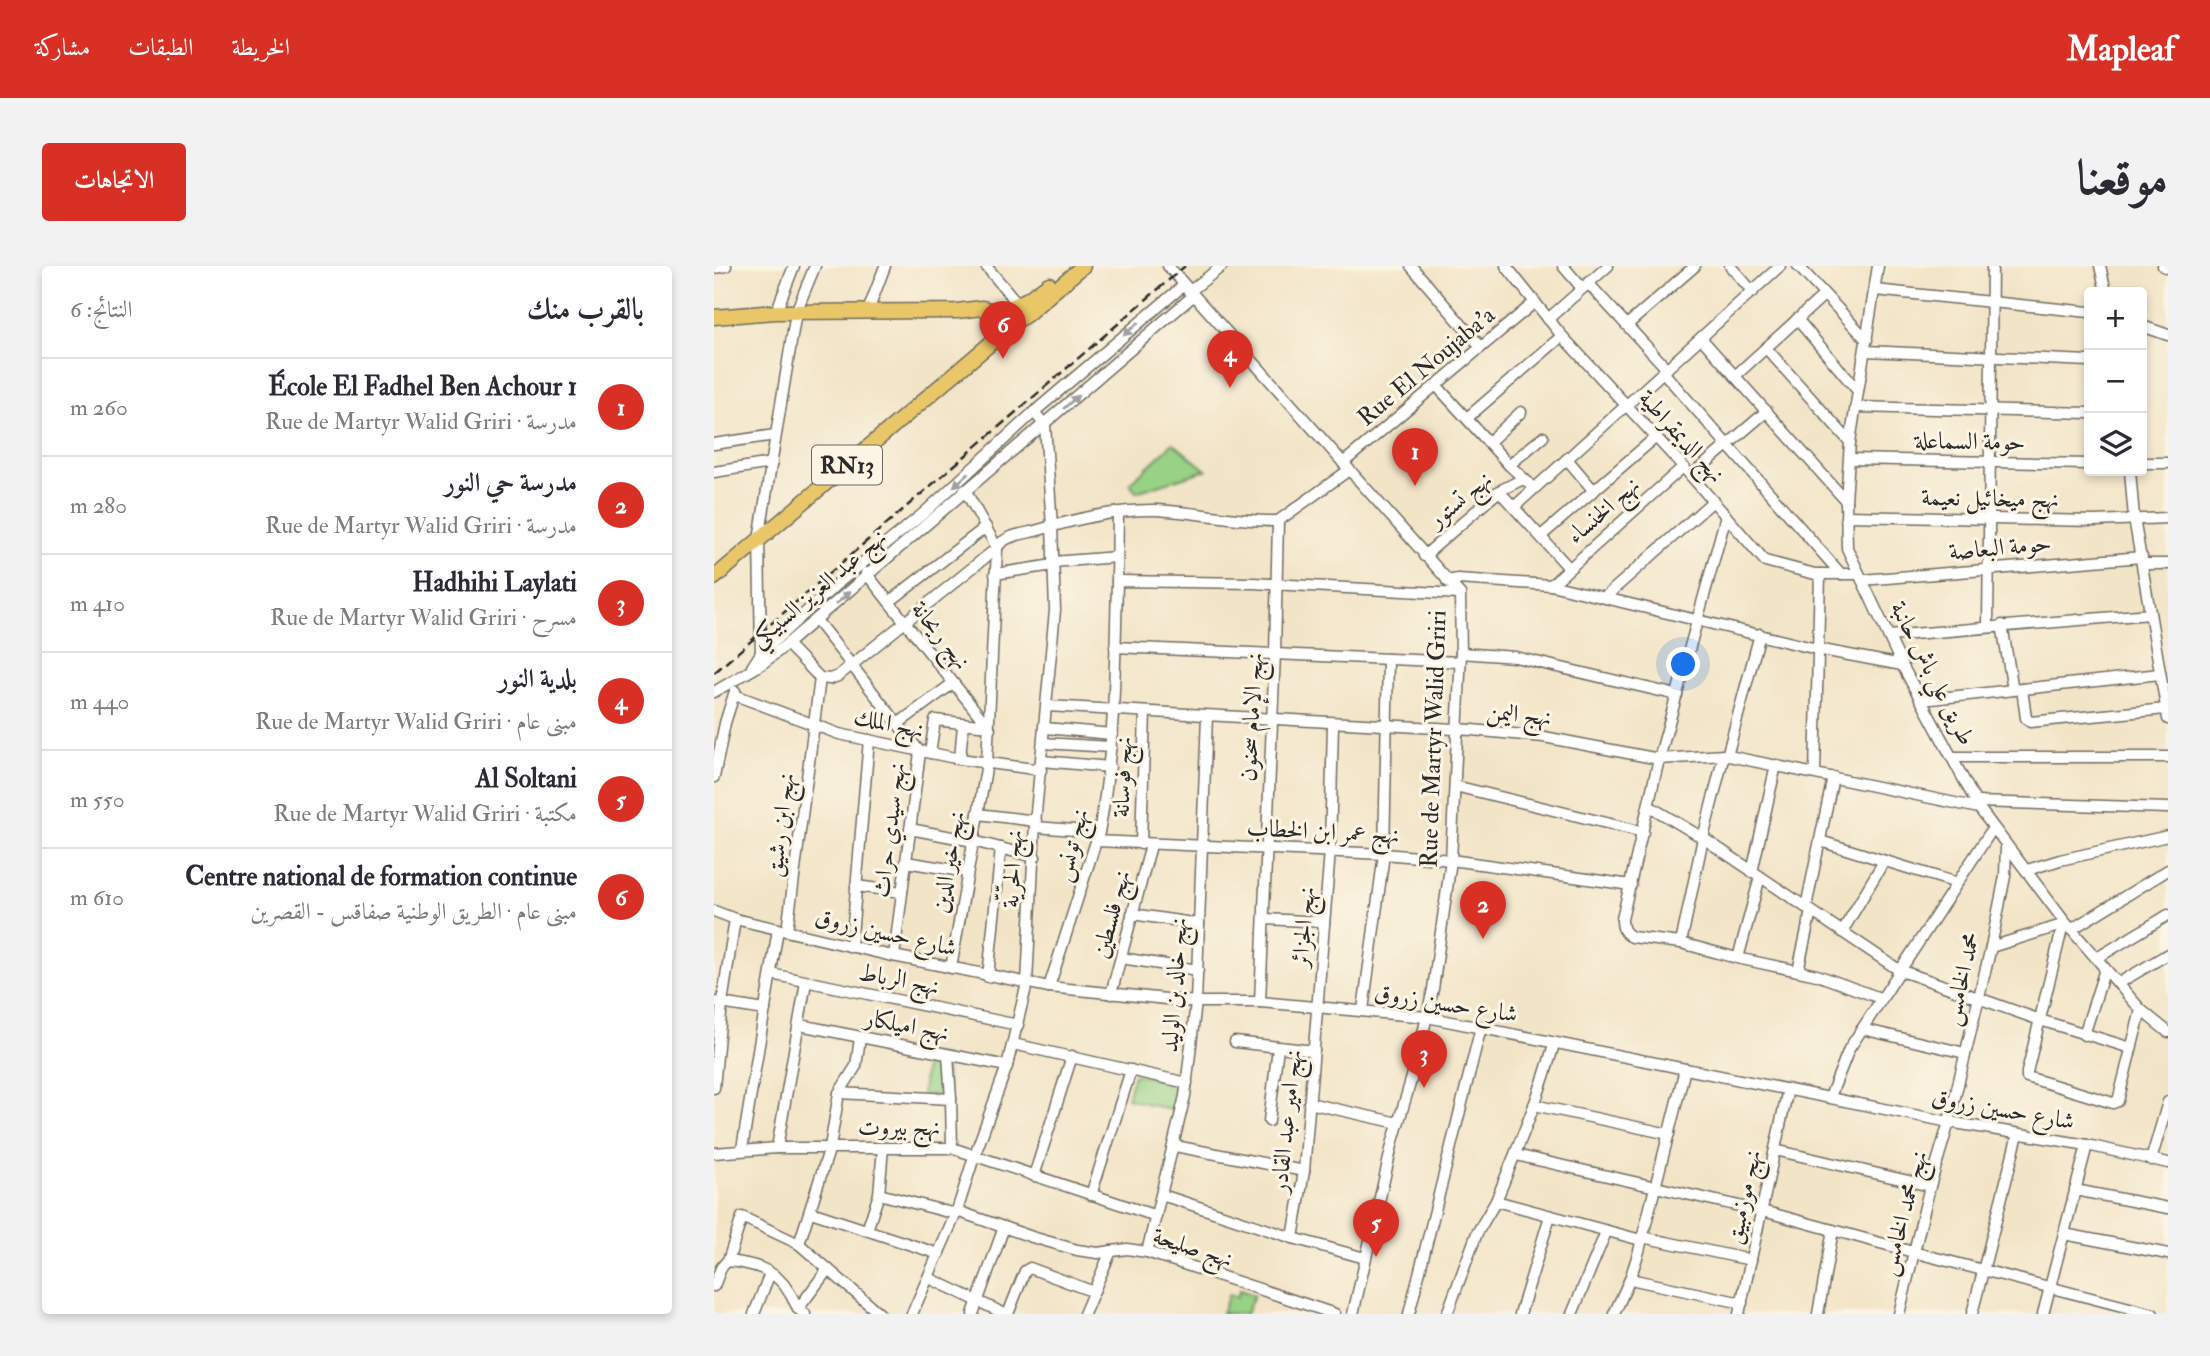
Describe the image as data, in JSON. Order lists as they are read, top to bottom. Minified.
{"streets":{"main road":["RN13"],"street":["Rue El Noujaba'a","نهج الديمقراطية","حومة السماعلة","نهج ميخائيل نعيمة","نهج تستور","نهج الخنساء","حومة البعاصة","نهج عبد العزيز السبيكي","نهج ريحانة","طريق علي باش حانبة","نهج اليمن","نهج الإمام سحنون","نهج الملك","Rue de Martyr Walid Griri","نهج فوسانة","نهج ابن رشيق","نهج سيدي حراث","نهج عمر ابن الخطاب","نهج تونس","نهج خير الدين","نهج الحرّيّة","نهج فلسطين","نهج الجزائر","شارع حسين زروق","نهج الرباط","محمد الخامس","نهج خالد بن الوليد","نهج اميلكار","نهج امير عبد القادر","نهج بيروت","نهج موزمبيق","نهج محمد الخامس","نهج صليحة"]},"crossings":[["Rue El Noujaba'a","نهج الديمقراطية"],["Rue El Noujaba'a","Rue de Martyr Walid Griri"],["نهج الديمقراطية","نهج الخنساء"],["نهج الديمقراطية","حومة البعاصة"],["نهج الديمقراطية","طريق علي باش حانبة"],["حومة السماعلة","طريق علي باش حانبة"],["نهج ميخائيل نعيمة","طريق علي باش حانبة"],["نهج تستور","Rue de Martyr Walid Griri"],["حومة البعاصة","طريق علي باش حانبة"],["نهج عبد العزيز السبيكي","نهج ريحانة"],["نهج عبد العزيز السبيكي","Rue de Martyr Walid Griri"],["نهج عبد العزيز السبيكي","نهج الحرّيّة"],["نهج ريحانة","نهج خير الدين"],["طريق علي باش حانبة","نهج اليمن"],["طريق علي باش حانبة","محمد الخامس"],["نهج اليمن","نهج الإمام سحنون"],["نهج اليمن","Rue de Martyr Walid Griri"],["نهج اليمن","نهج فوسانة"],["نهج اليمن","نهج تونس"],["نهج اليمن","نهج الحرّيّة"],["نهج اليمن","نهج الجزائر"],["نهج اليمن","نهج خالد بن الوليد"],["نهج الإمام سحنون","نهج عمر ابن الخطاب"],["نهج الإمام سحنون","شارع حسين زروق"],["نهج الملك","نهج ابن رشيق"],["نهج الملك","نهج سيدي حراث"],["نهج الملك","نهج تونس"],["نهج الملك","نهج خير الدين"],["نهج الملك","نهج الحرّيّة"],["Rue de Martyr Walid Griri","نهج عمر ابن الخطاب"],["Rue de Martyr Walid Griri","شارع حسين زروق"],["نهج فوسانة","نهج عمر ابن الخطاب"],["نهج فوسانة","نهج فلسطين"],["نهج ابن رشيق","شارع حسين زروق"],["نهج ابن رشيق","نهج الرباط"],["نهج ابن رشيق","نهج بيروت"],["نهج سيدي حراث","شارع حسين زروق"],["نهج عمر ابن الخطاب","نهج تونس"],["نهج عمر ابن الخطاب","نهج الحرّيّة"],["نهج عمر ابن الخطاب","نهج فلسطين"],["نهج عمر ابن الخطاب","نهج الجزائر"],["نهج عمر ابن الخطاب","نهج خالد بن الوليد"],["نهج تونس","شارع حسين زروق"],["نهج خير الدين","شارع حسين زروق"],["نهج الحرّيّة","شارع حسين زروق"],["نهج الحرّيّة","نهج الرباط"],["نهج الحرّيّة","نهج اميلكار"],["نهج الحرّيّة","نهج بيروت"],["نهج الحرّيّة","نهج صليحة"],["نهج فلسطين","شارع حسين زروق"],["نهج الجزائر","شارع حسين زروق"],["نهج الجزائر","نهج امير عبد القادر"],["شارع حسين زروق","محمد الخامس"],["شارع حسين زروق","نهج خالد بن الوليد"],["شارع حسين زروق","نهج امير عبد القادر"],["شارع حسين زروق","نهج موزمبيق"],["شارع حسين زروق","نهج محمد الخامس"],["محمد الخامس","نهج محمد الخامس"],["نهج خالد بن الوليد","نهج بيروت"],["نهج خالد بن الوليد","نهج صليحة"]],"page":{"header":"Mapleaf","nav":["الخريطة","الطبقات","مشاركة"],"title":"موقعنا","buttons":"الاتجاهات","heading":["بالقرب منك","النتائج: 6"],"map_buttons":["+","−"],"pins":["6","4","1","2","3","5"],"list":[{"mark":"1","name":"École El Fadhel Ben Achour 1","note":"مدرسة · Rue de Martyr Walid Griri","value":"260 m"},{"mark":"2","name":"مدرسة حي النور","note":"مدرسة · Rue de Martyr Walid Griri","value":"280 m"},{"mark":"3","name":"Hadhihi Laylati","note":"مسرح · Rue de Martyr Walid Griri","value":"410 m"},{"mark":"4","name":"بلدية النور","note":"مبنى عام · Rue de Martyr Walid Griri","value":"440 m"},{"mark":"5","name":"Al Soltani","note":"مكتبة · Rue de Martyr Walid Griri","value":"550 m"},{"mark":"6","name":"Centre national de formation continue","note":"مبنى عام · الطريق الوطنية صفاقس - القصرين","value":"610 m"}]}}
